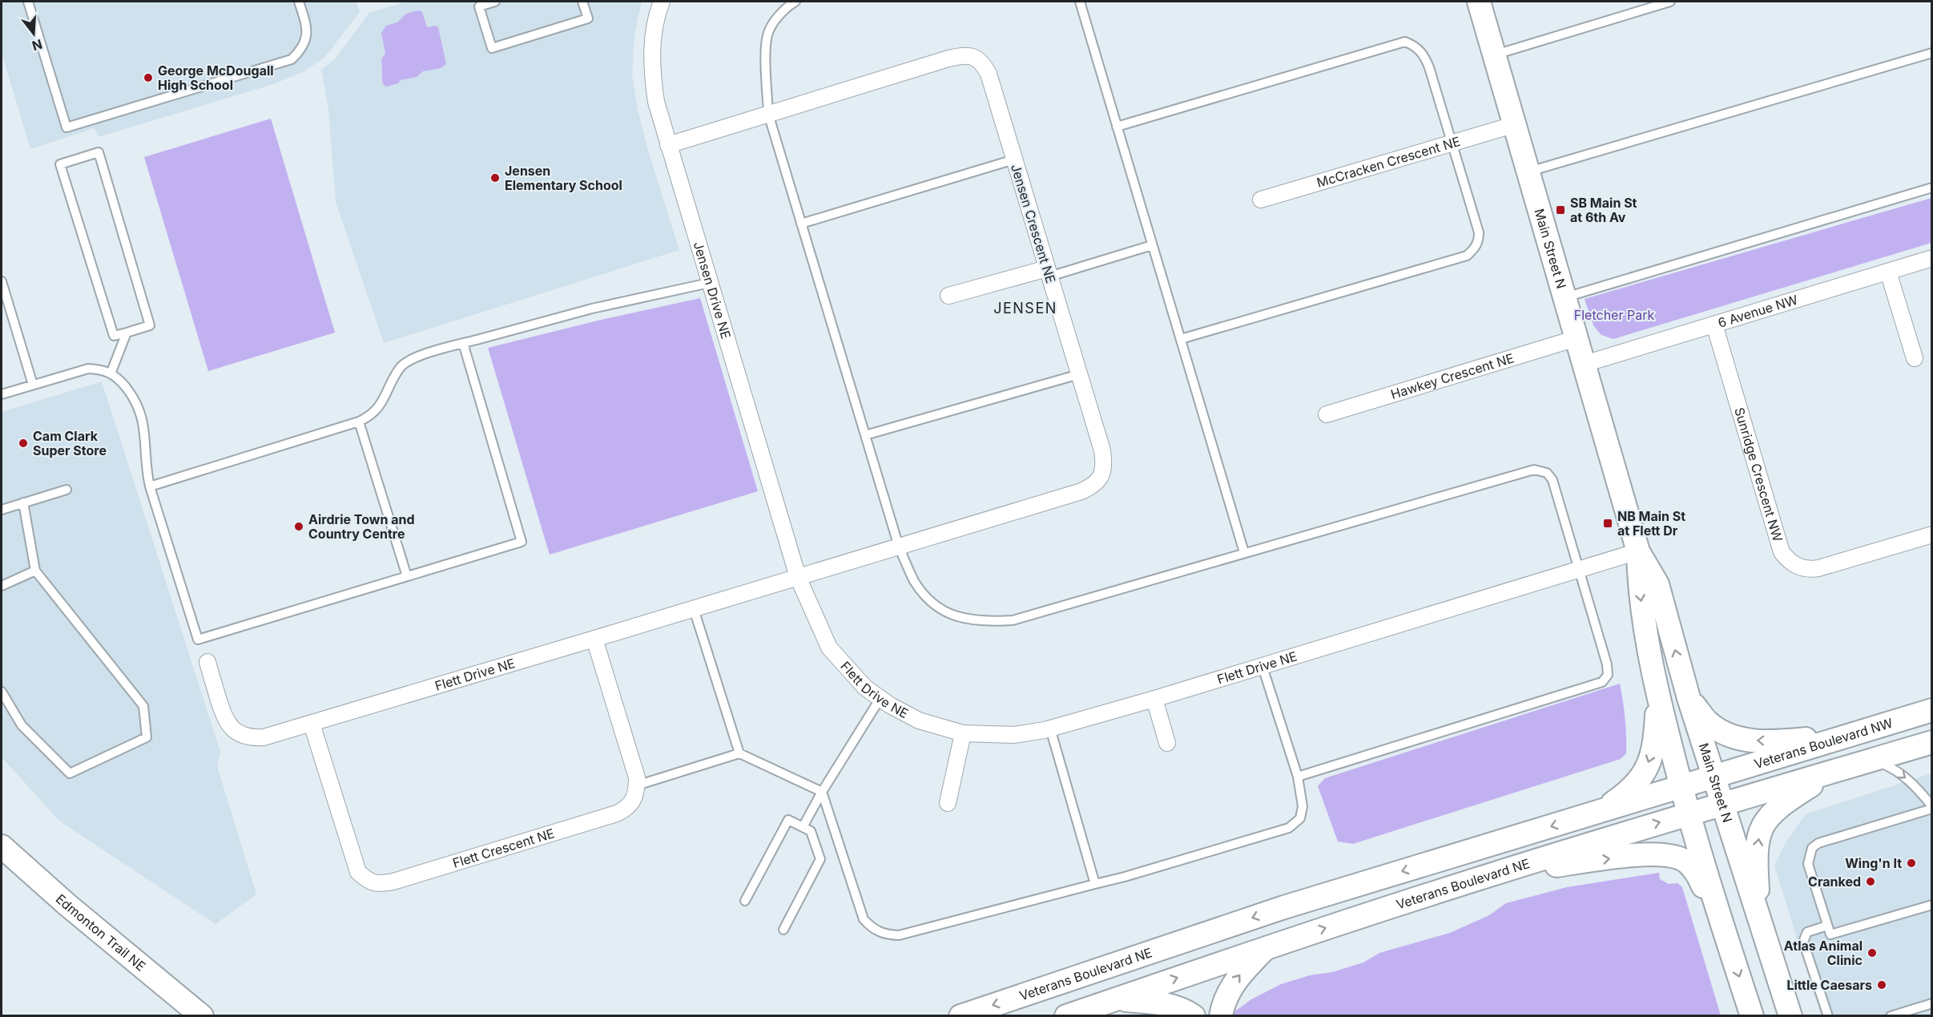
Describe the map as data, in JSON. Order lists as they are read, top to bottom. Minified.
{"streets":{"main road":["Main Street N","Veterans Boulevard NW","Veterans Boulevard NE","Edmonton Trail NE"],"street":["McCracken Crescent NE","Jensen Crescent NE","Jensen Drive NE","6 Avenue NW","Hawkey Crescent NE","Sunridge Crescent NW","Flett Drive NE","Flett Crescent NE"]},"crossings":[["McCracken Crescent NE","Main Street N"],["Jensen Crescent NE","Jensen Drive NE"],["Jensen Crescent NE","Flett Drive NE"],["Main Street N","6 Avenue NW"],["Main Street N","Hawkey Crescent NE"],["Main Street N","Flett Drive NE"],["Main Street N","Veterans Boulevard NW"],["Main Street N","Veterans Boulevard NE"],["Jensen Drive NE","Flett Drive NE"],["6 Avenue NW","Sunridge Crescent NW"],["Flett Drive NE","Flett Crescent NE"],["Veterans Boulevard NW","Veterans Boulevard NE"]],"districts":["JENSEN"],"parks":["Fletcher Park"],"places":{"other":["George McDougall High School","Jensen Elementary School","Cam Clark Super Store","Airdrie Town and Country Centre","Wing'n It","Cranked","Atlas Animal Clinic","Little Caesars"],"transit":["SB Main St at 6th Av","NB Main St at Flett Dr"]},"north":"bottom"}
